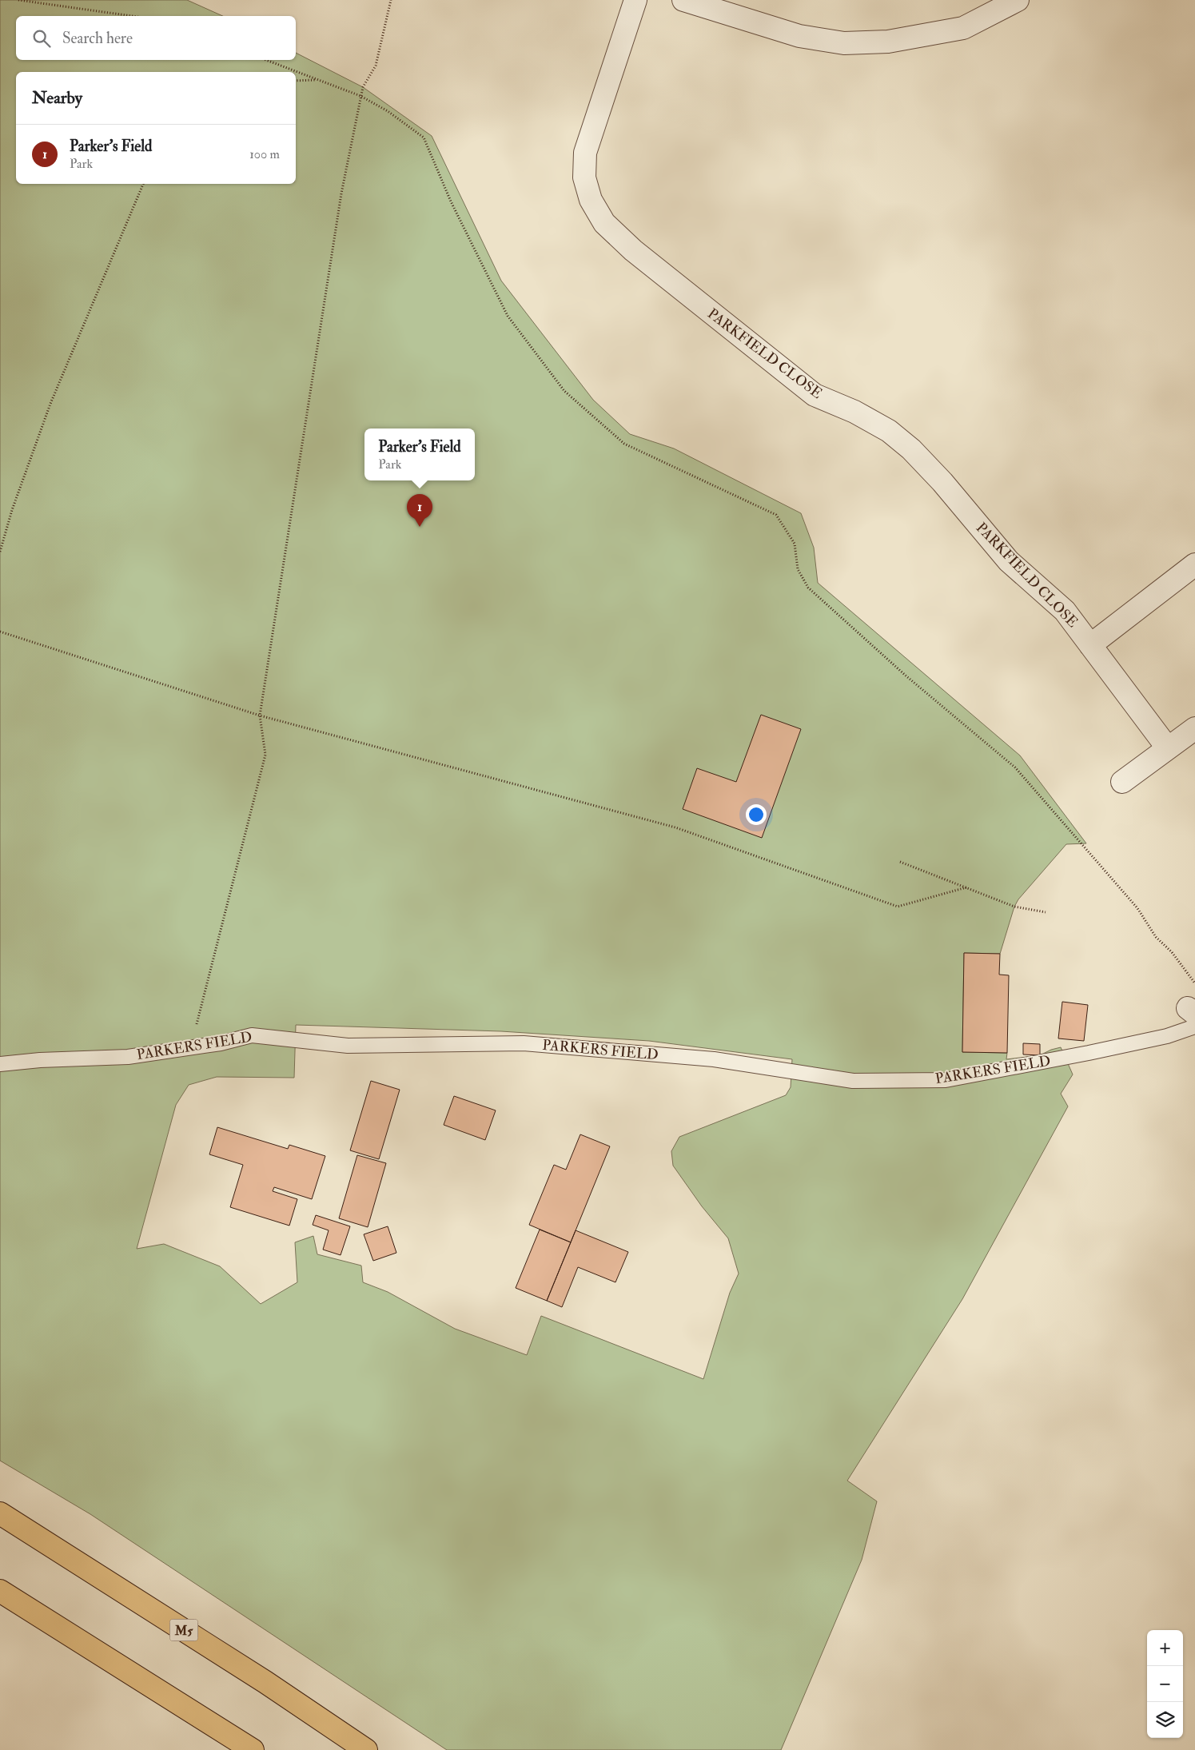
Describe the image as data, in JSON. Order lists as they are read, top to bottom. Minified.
{"streets":{"highway":["M5"],"street":["PARKFIELD CLOSE"],"lane":["PARKERS FIELD"]},"page":{"search":"Search here","heading":"Nearby","list":[{"mark":"1","name":"Parker's Field","note":"Park","value":"100 m"}],"popup":["Parker's Field","Park"],"pins":"1","map_buttons":["+","−"]}}
